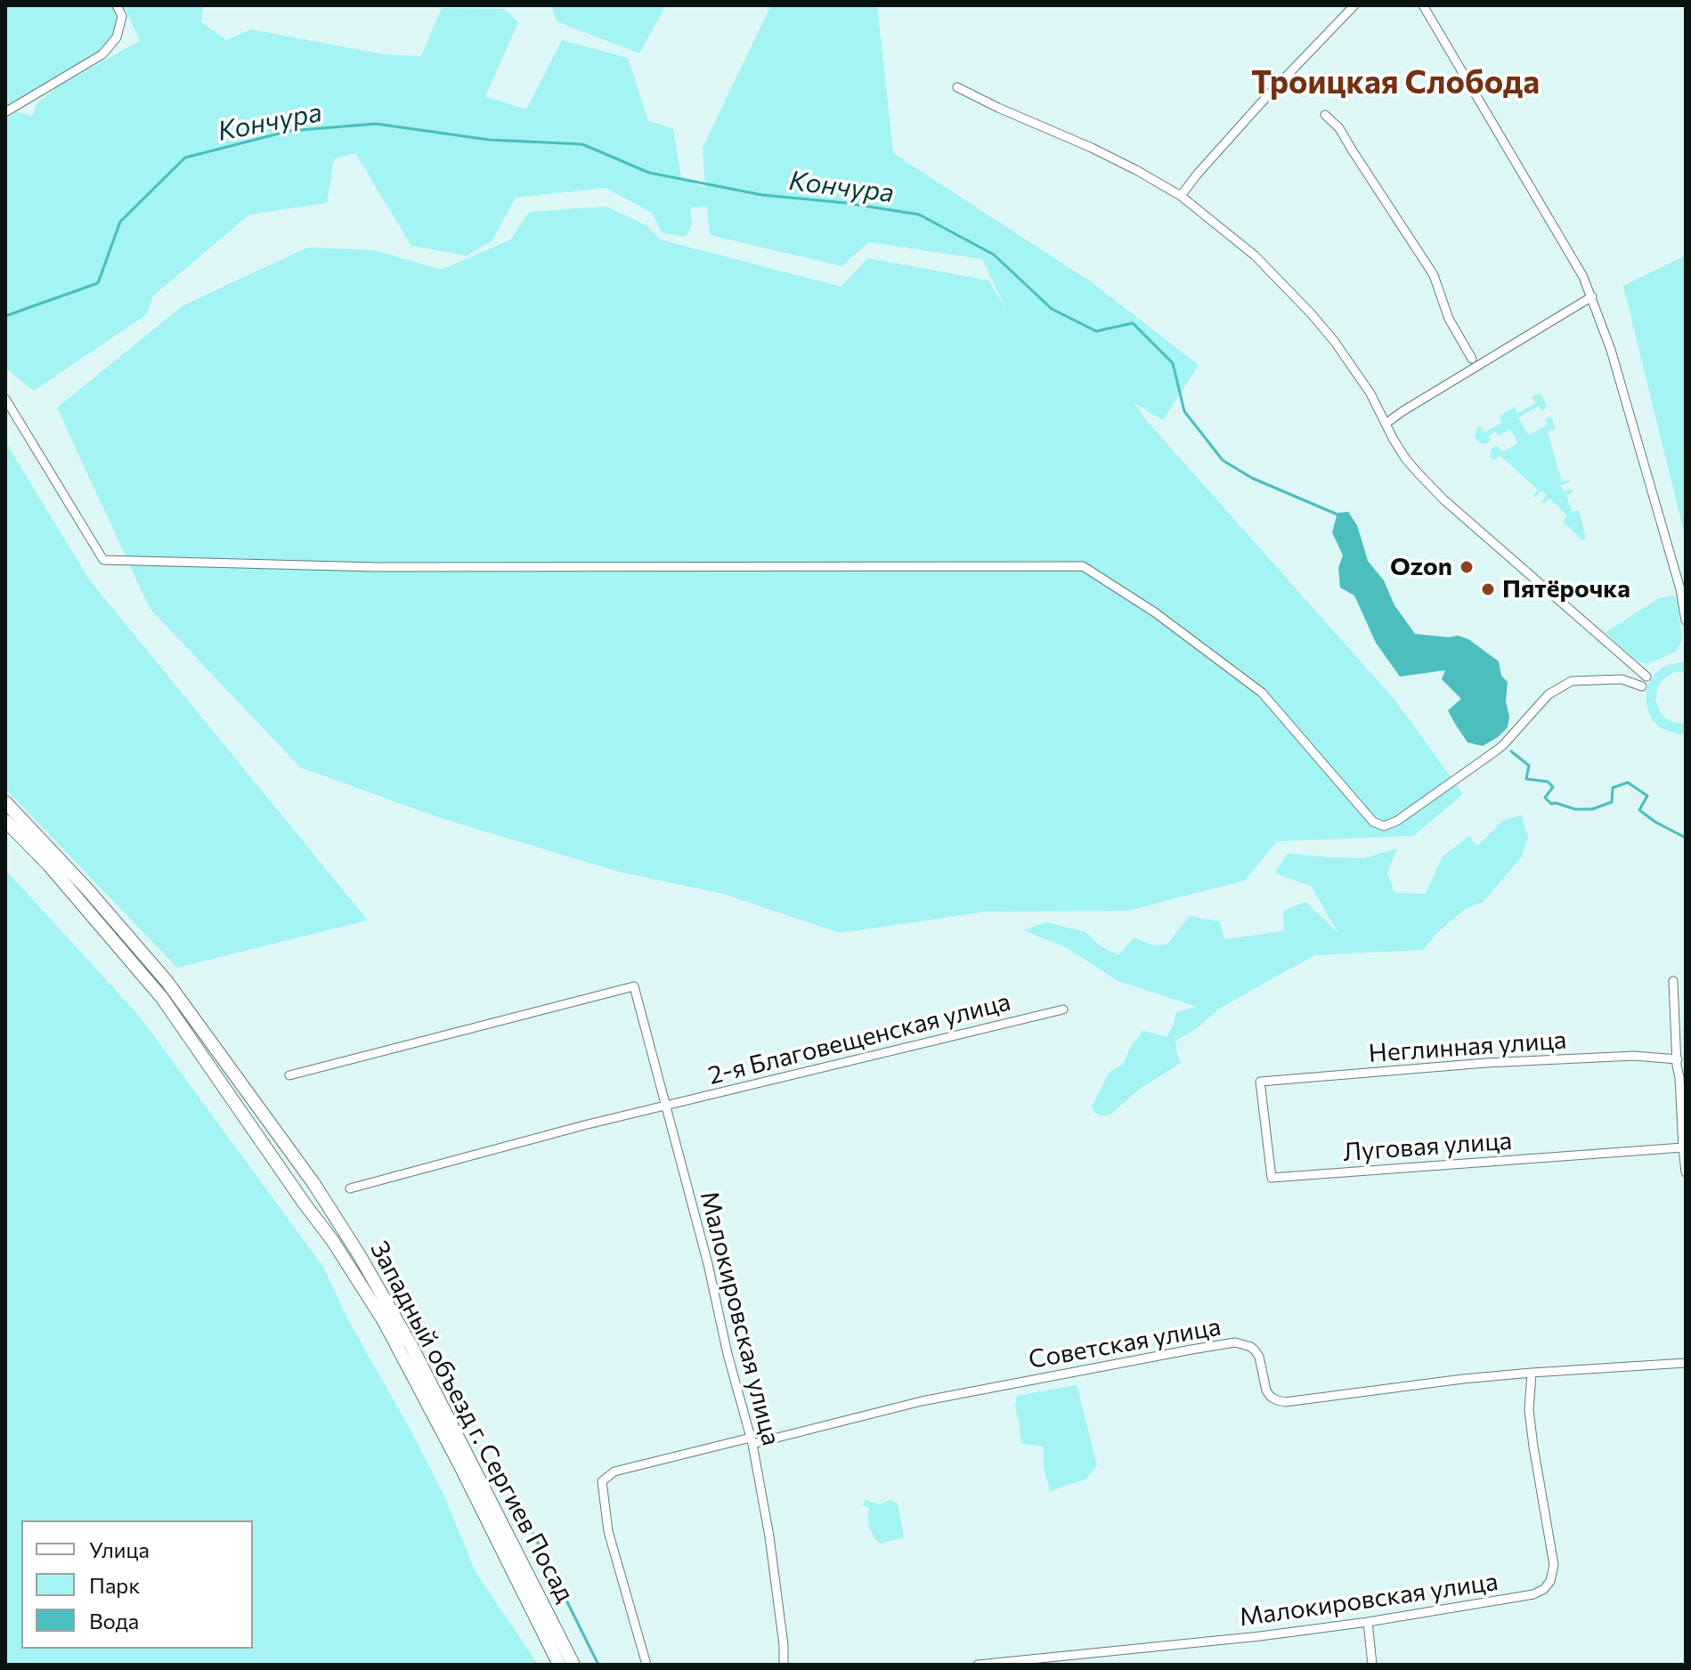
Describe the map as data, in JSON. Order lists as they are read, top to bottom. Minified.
{"streets":{"main road":["Западный объезд г. Сергиев Посад"],"street":["2-я Благовещенская улица","Неглинная улица","Луговая улица","Малокировская улица","Советская улица"]},"crossings":[["2-я Благовещенская улица","Малокировская улица"],["Неглинная улица","Луговая улица"],["Малокировская улица","Советская улица"]],"districts":["Троицкая Слобода"],"water":["Кончура"],"places":["Ozon","Пятёрочка"],"legend":["Улица","Парк","Вода"]}
